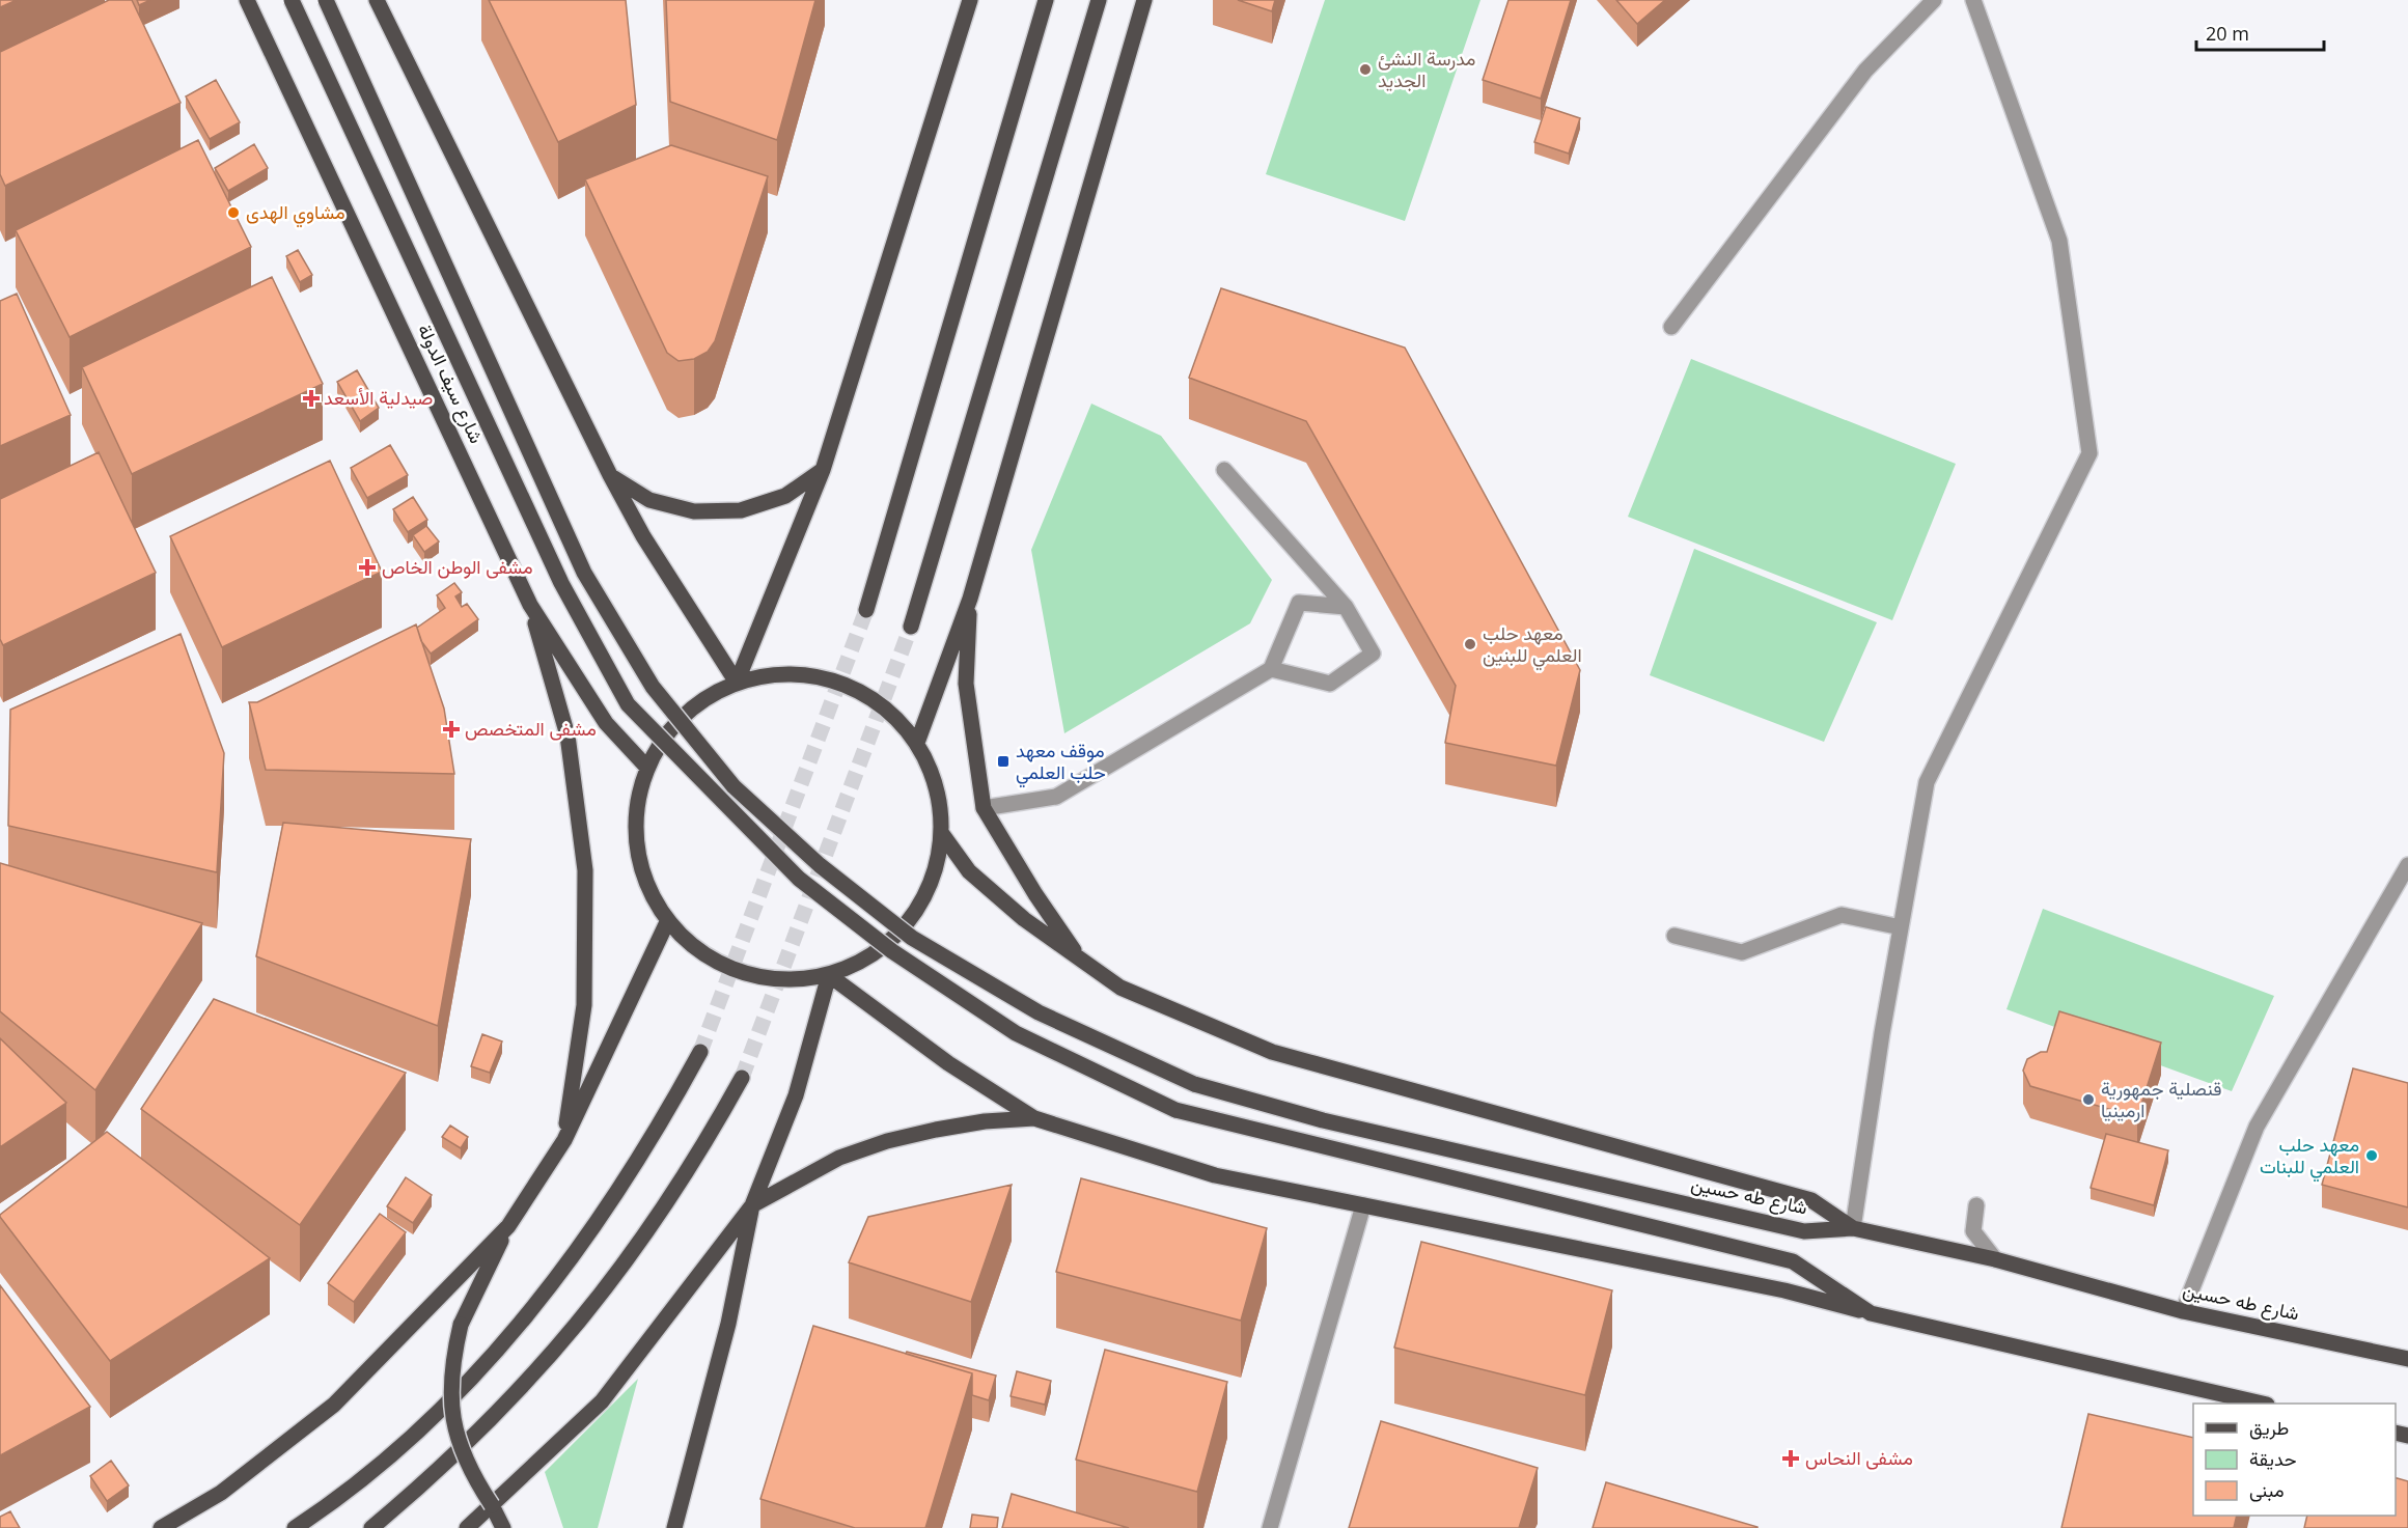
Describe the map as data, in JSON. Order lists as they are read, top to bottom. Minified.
{"streets":{"main road":["شارع سيف الدولة","شارع طه حسين"]},"places":{"other":["مدرسة النشئ الجديد","مشاوي الهدى","معهد حلب العلمي للبنين","قنصلية جمهورية ارمينيا","معهد حلب العلمي للبنات"],"health":["صيدلية الأسعد","مشفى الوطن الخاص","مشفى المتخصص","مشفى النحاس"],"transit":["موقف معهد حلب العلمي"]},"legend":["طريق","حديقة","مبنى"],"scale_bar":"20 m"}
